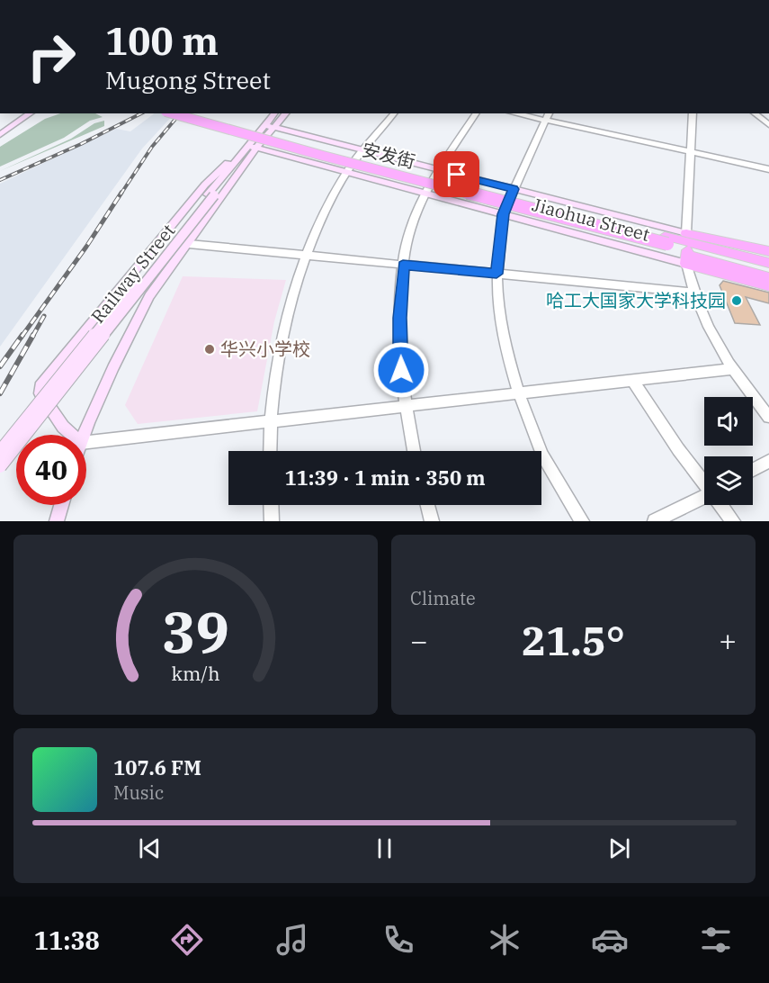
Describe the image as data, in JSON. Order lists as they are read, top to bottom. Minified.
{"streets":{"highway":["安发街","Jiaohua Street"],"main road":["Railway Street"]},"crossings":[["Jiaohua Street","Railway Street"]],"places":["哈工大国家大学科技园","华兴小学校"],"page":{"turn":["100 m","Mugong Street"],"limit":"40","trip":"11:39 · 1 min · 350 m","tile":"Climate","heat":["−","21.5°","+"],"song":["107.6 FM","Music"],"tabs":"11:38","gauge":["39","km/h"]}}
